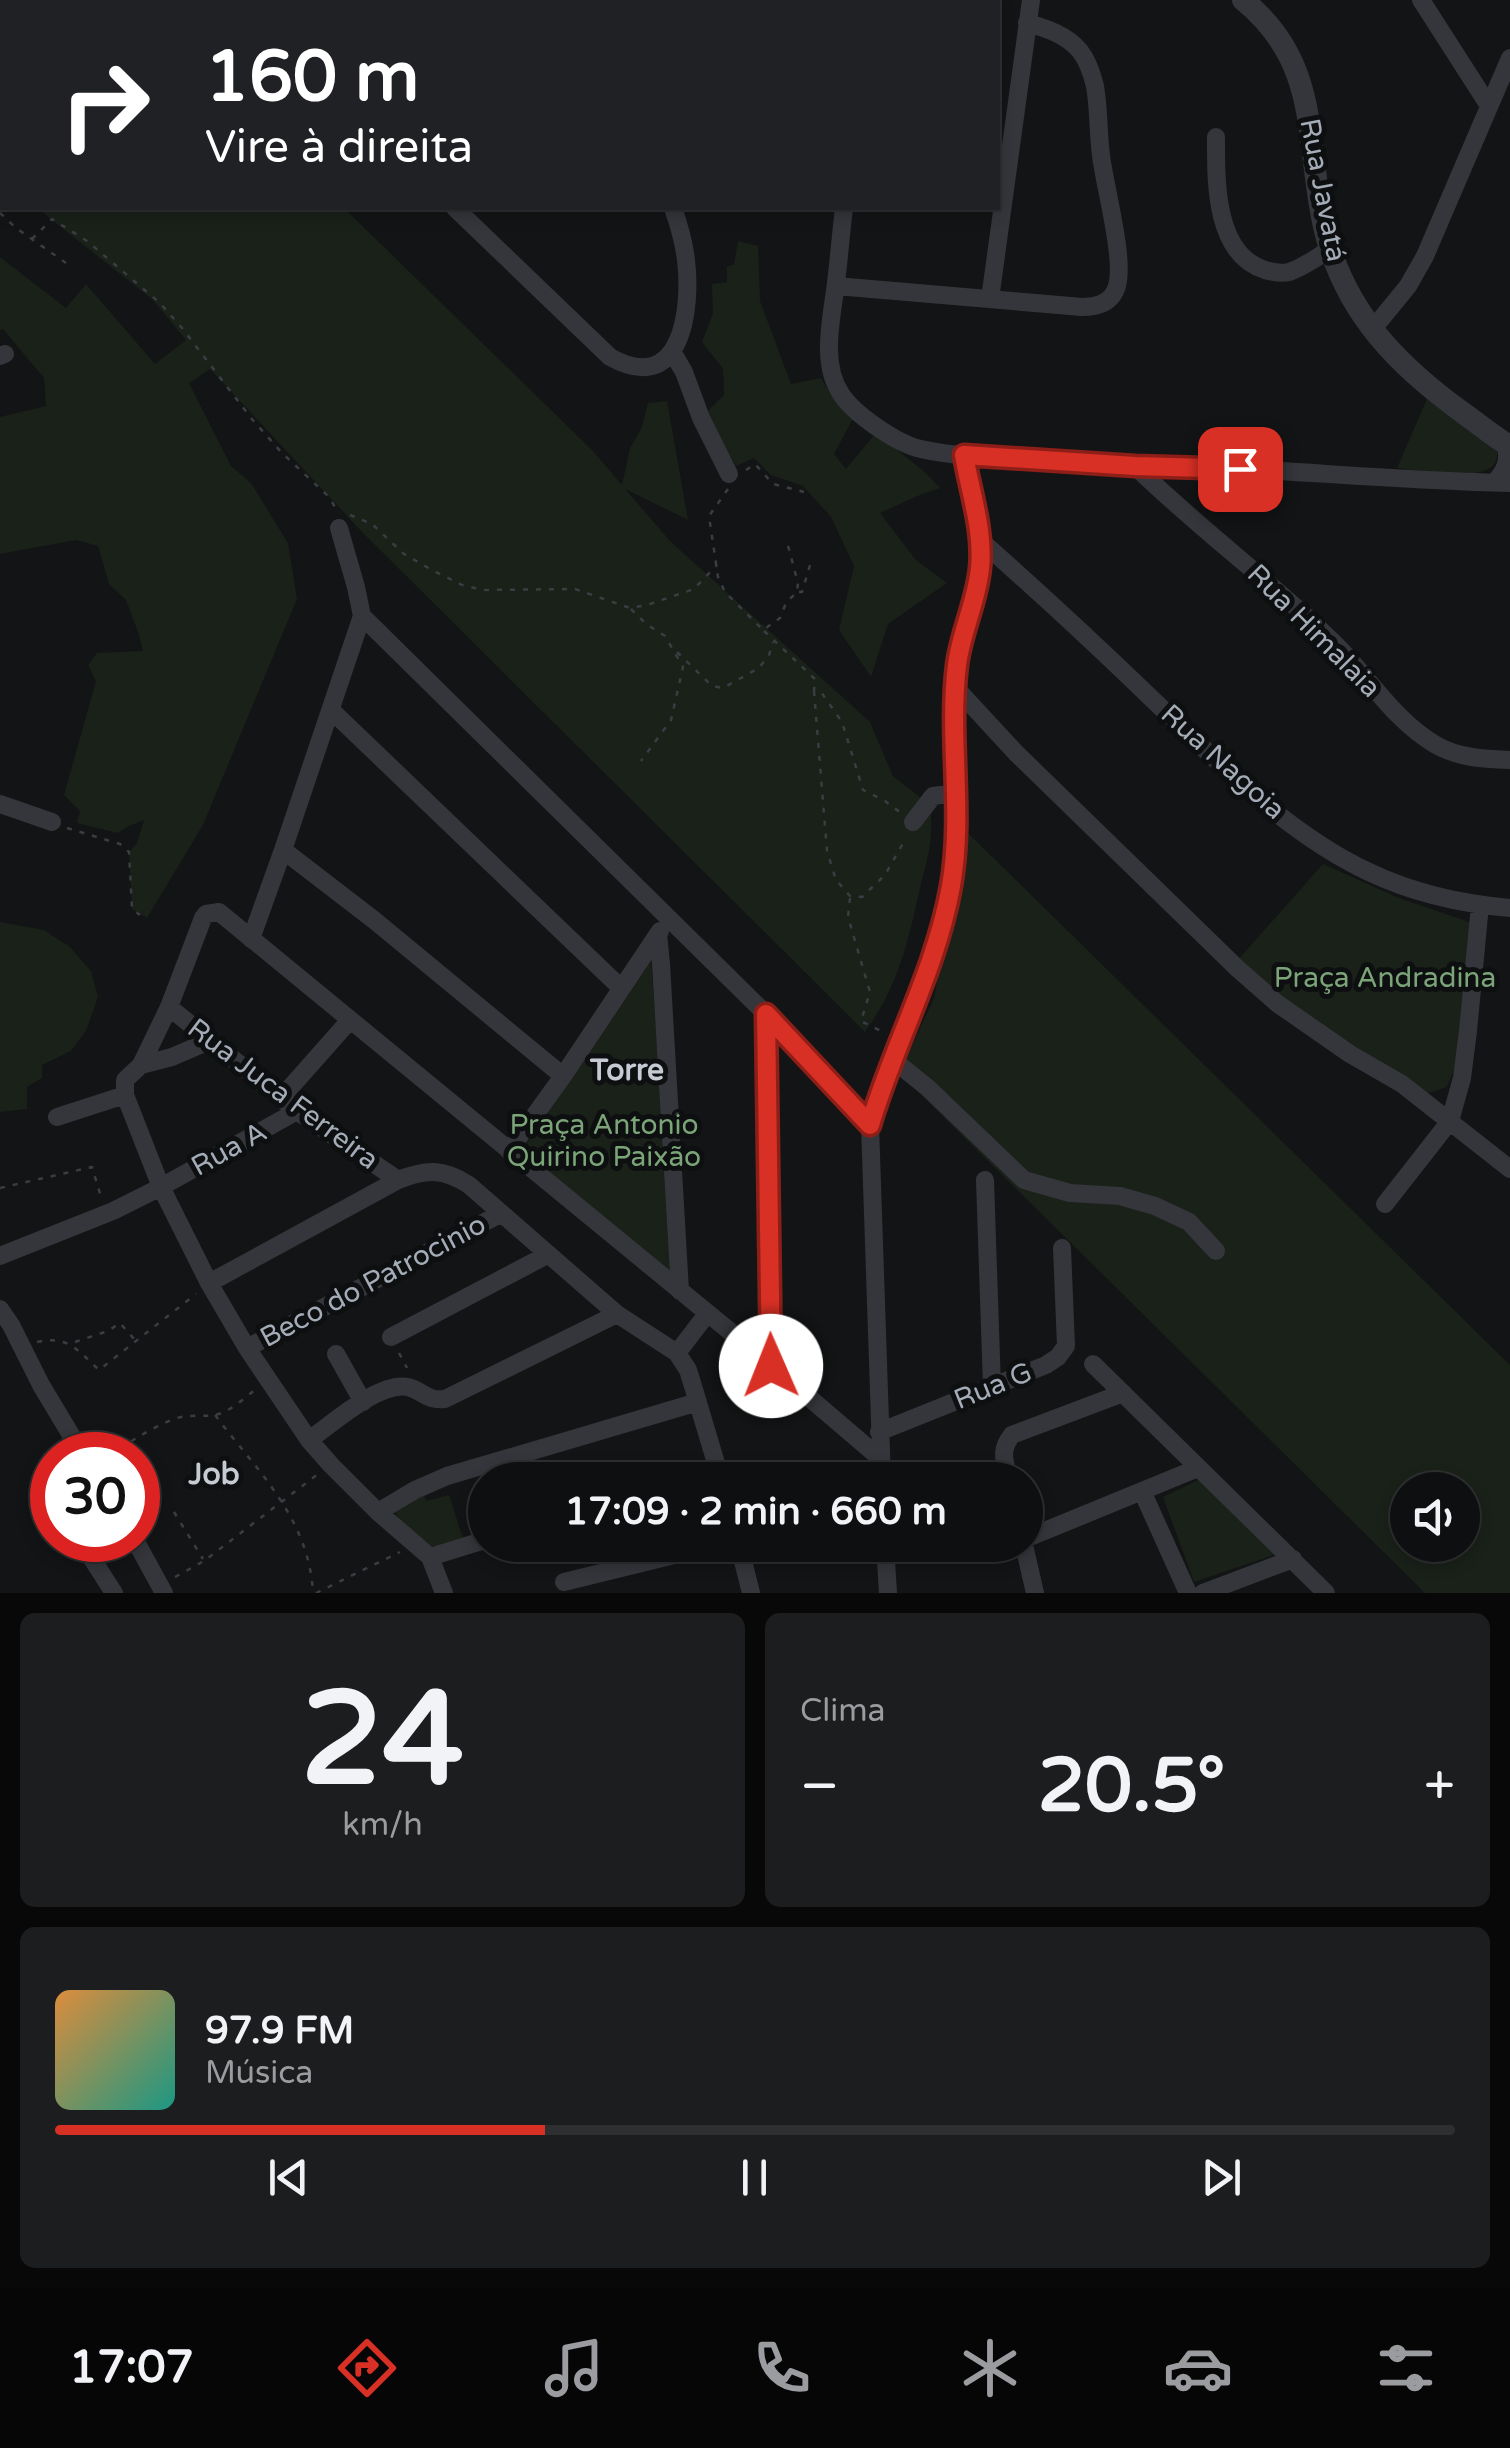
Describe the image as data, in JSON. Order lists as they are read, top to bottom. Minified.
{"streets":{"street":["Rua Javatá","Rua Himalaia","Rua Nagoia","Rua Juca Ferreira","Rua A","Beco do Patrocinio","Rua G"]},"crossings":[["Rua Juca Ferreira","Rua A"],["Rua Juca Ferreira","Beco do Patrocinio"]],"districts":["Torre","Job"],"parks":["Praça Andradina","Praça Antonio Quirino Paixão"],"page":{"turn":["160 m","Vire à direita"],"limit":"30","trip":"17:09 · 2 min · 660 m","tile":[["24","km/h"],"Clima"],"heat":["−","20.5°","+"],"song":["97.9 FM","Música"],"tabs":"17:07"}}
